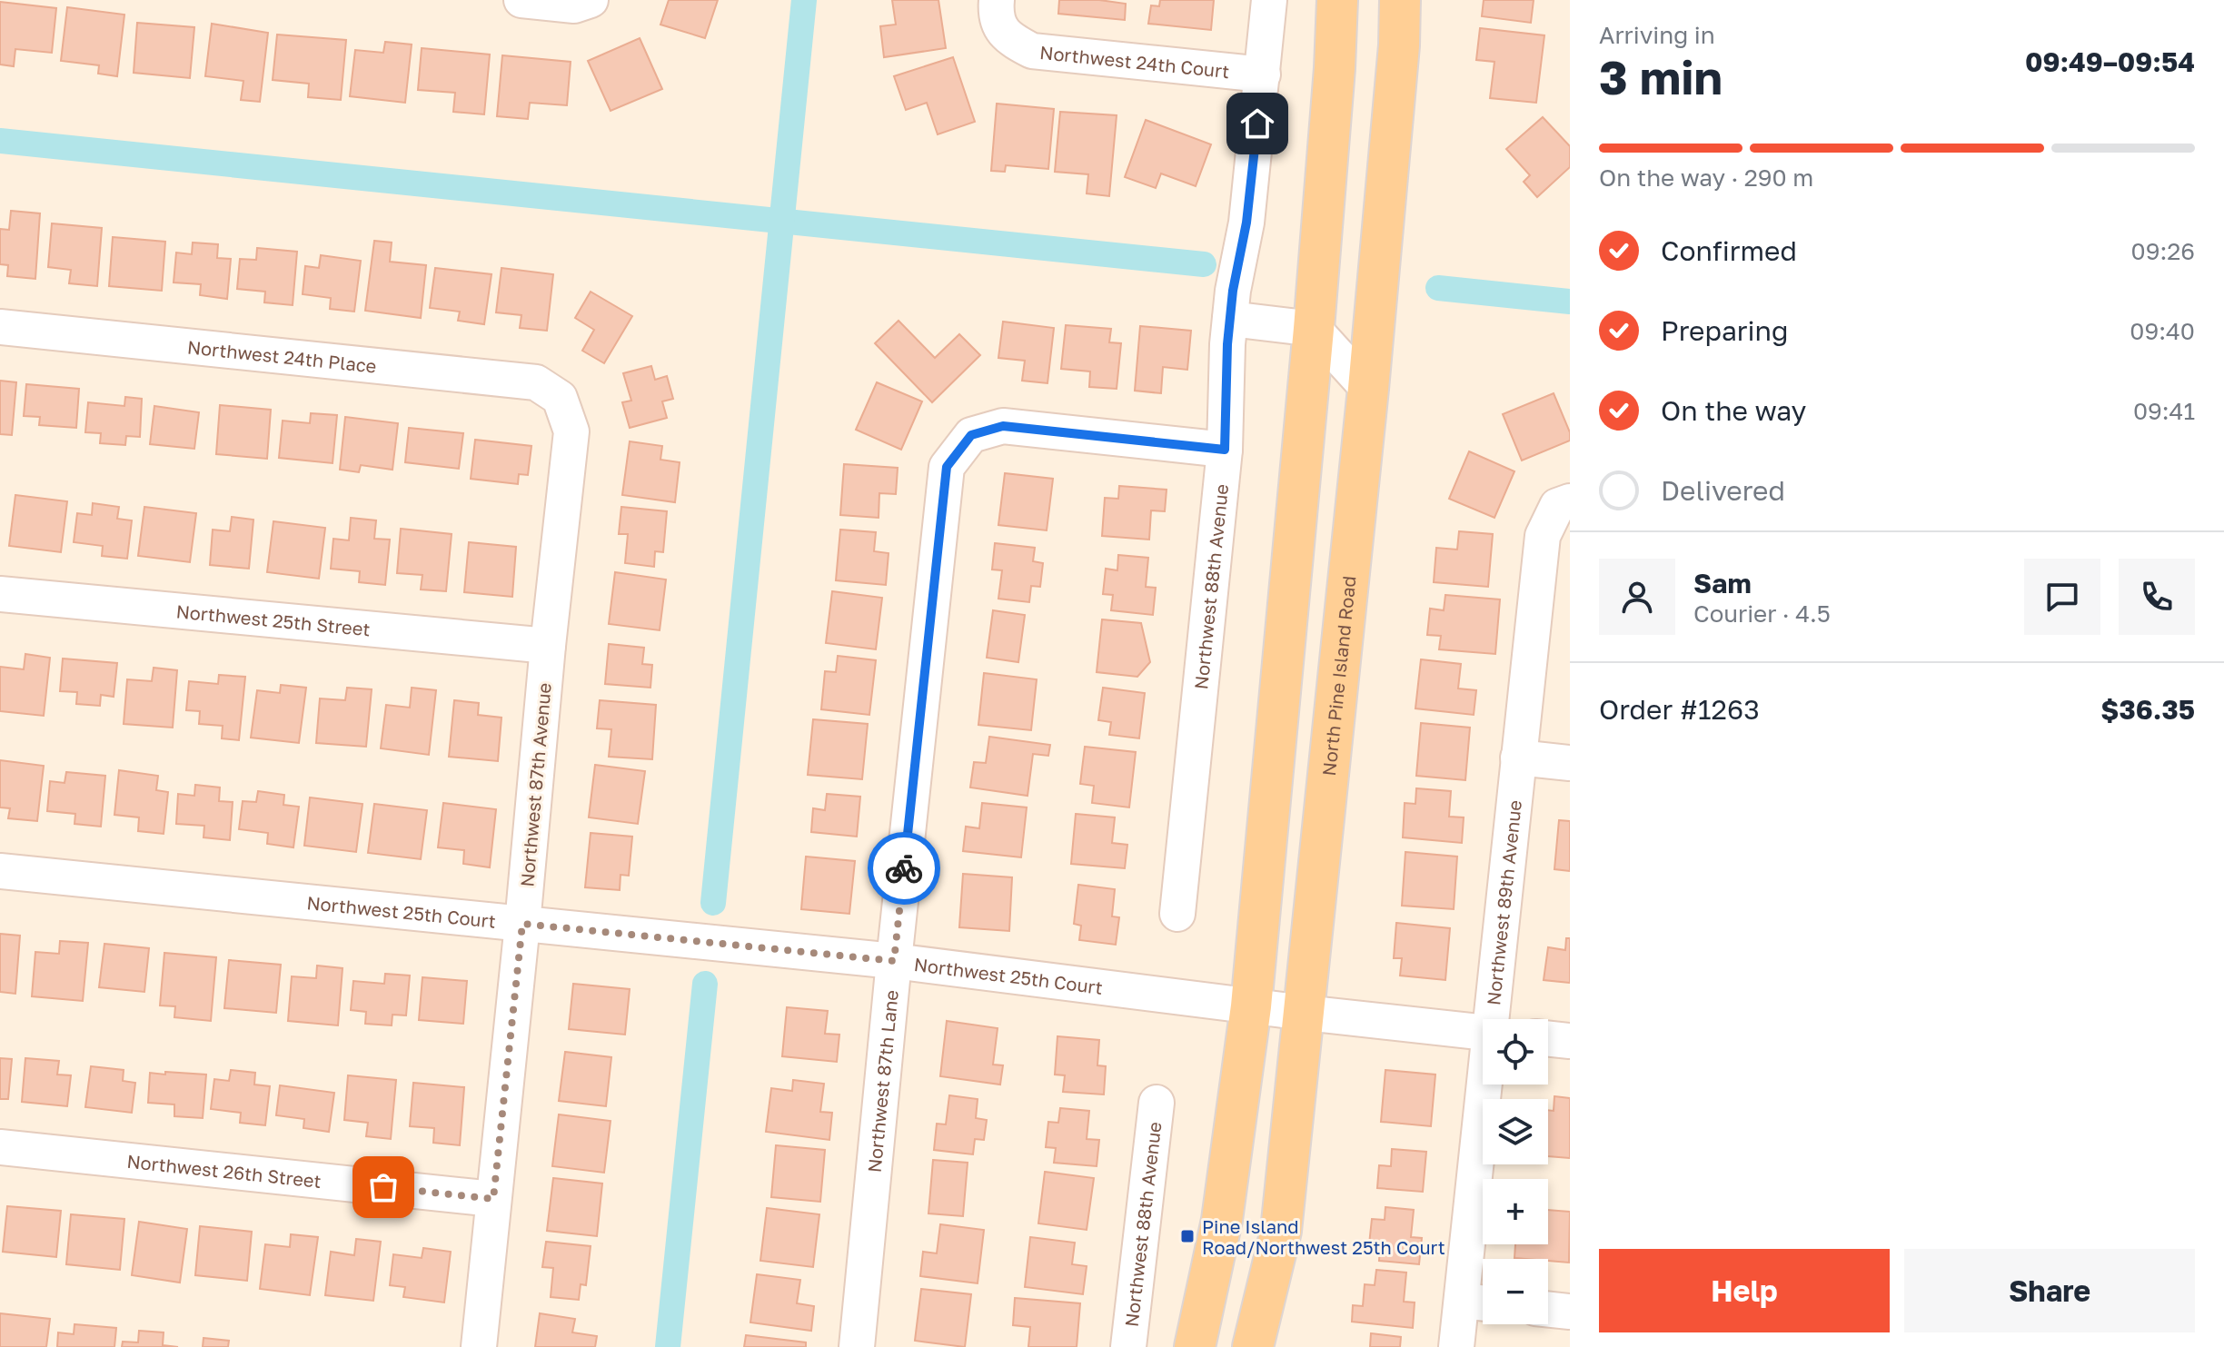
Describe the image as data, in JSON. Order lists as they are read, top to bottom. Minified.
{"streets":{"main road":["North Pine Island Road"],"street":["Northwest 24th Court","Northwest 24th Place","Northwest 88th Avenue","Northwest 25th Street","Northwest 87th Avenue","Northwest 89th Avenue","Northwest 25th Court","Northwest 87th Lane","Northwest 26th Street"]},"crossings":[["Northwest 24th Court","Northwest 88th Avenue"],["Northwest 24th Place","Northwest 87th Avenue"],["Northwest 88th Avenue","Northwest 87th Lane"],["Northwest 25th Street","Northwest 87th Avenue"],["North Pine Island Road","Northwest 25th Court"],["Northwest 87th Avenue","Northwest 25th Court"],["Northwest 87th Avenue","Northwest 26th Street"],["Northwest 25th Court","Northwest 87th Lane"]],"places":{"transit":["Pine Island Road/Northwest 25th Court"]},"page":{"heading":["3 min","Arriving in","09:49–09:54"],"panel":["Sam","Courier · 4.5","Order #1263","$36.35"],"bar":"On the way · 290 m","list":[["Confirmed","09:26"],["Preparing","09:40"],["On the way","09:41"],"Delivered"],"map_buttons":["+","−"],"buttons":["Help","Share"]}}
